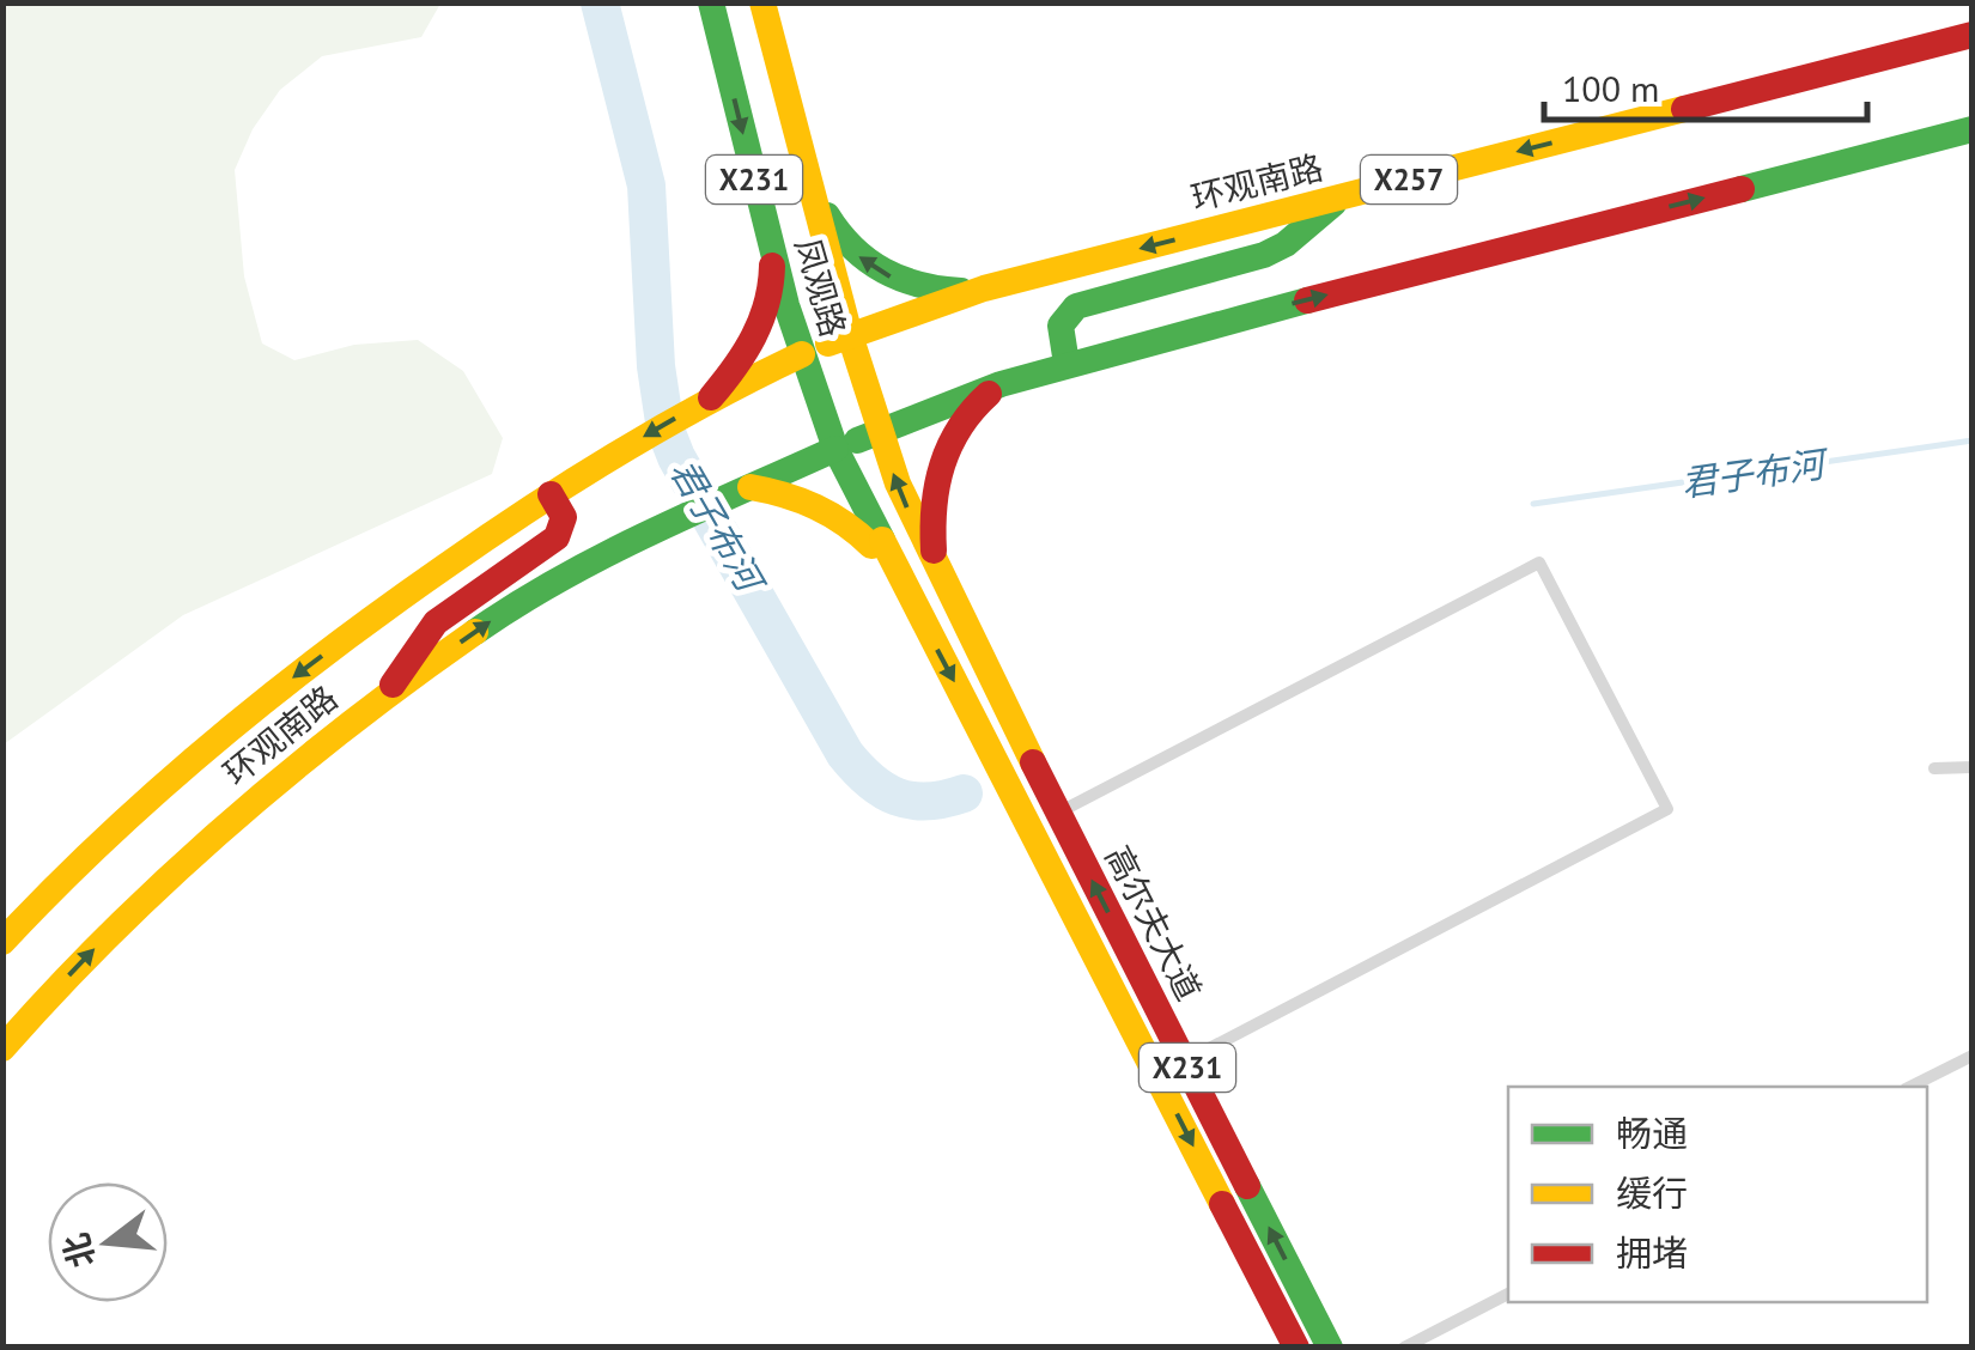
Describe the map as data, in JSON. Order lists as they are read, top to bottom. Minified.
{"streets":{"main road":["X231","X257","环观南路","凤观路","高尔夫大道"]},"crossings":[["X231","凤观路"],["X231","高尔夫大道"],["环观南路","凤观路"]],"water":["君子布河"],"legend":["畅通","缓行","拥堵"],"scale_bar":"100 m","north":"left"}
